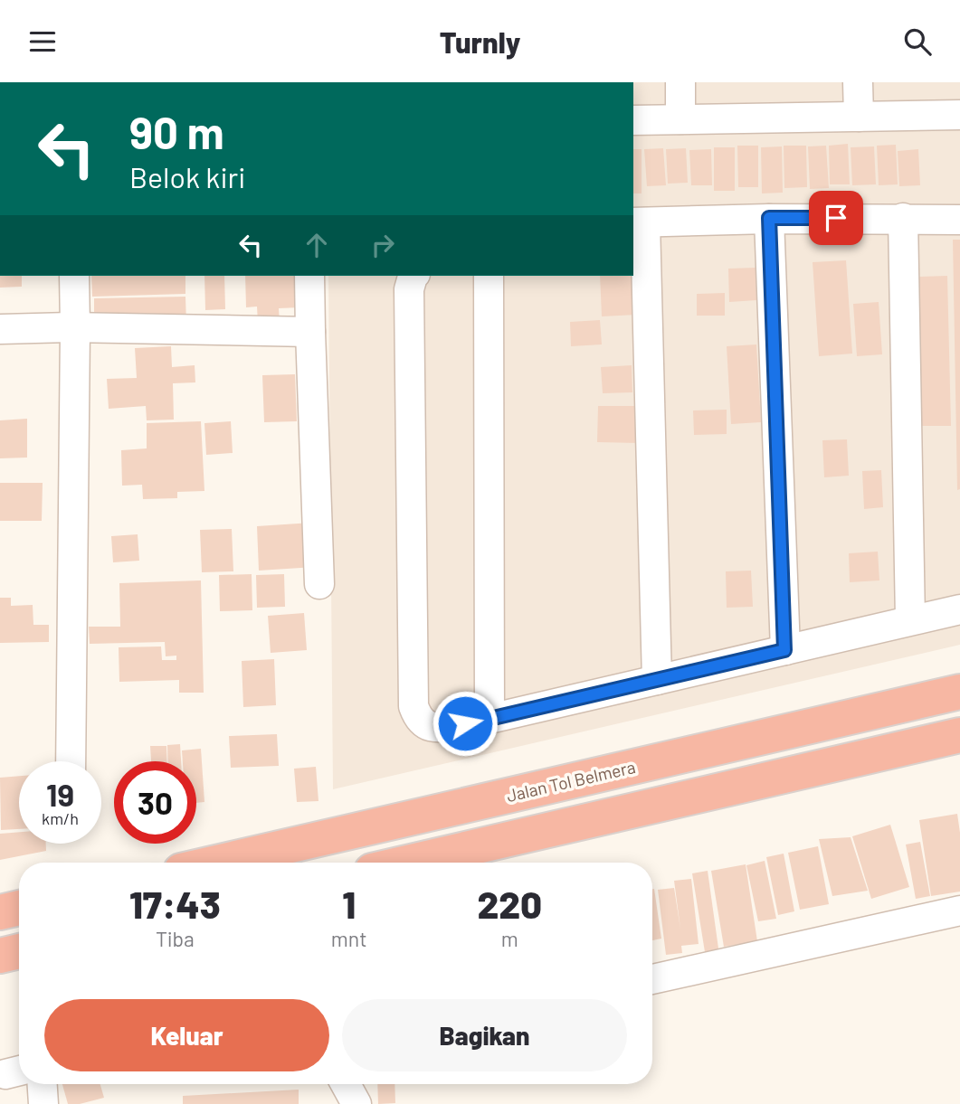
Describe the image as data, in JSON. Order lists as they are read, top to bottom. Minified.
{"streets":{"highway":["Jalan Tol Belmera"]},"page":{"header":"Turnly","turn":["90 m","Belok kiri"],"speed":"19 km/h","limit":"30","eta":["17:43","Tiba","1","mnt","220","m"],"buttons":["Keluar","Bagikan"]}}
